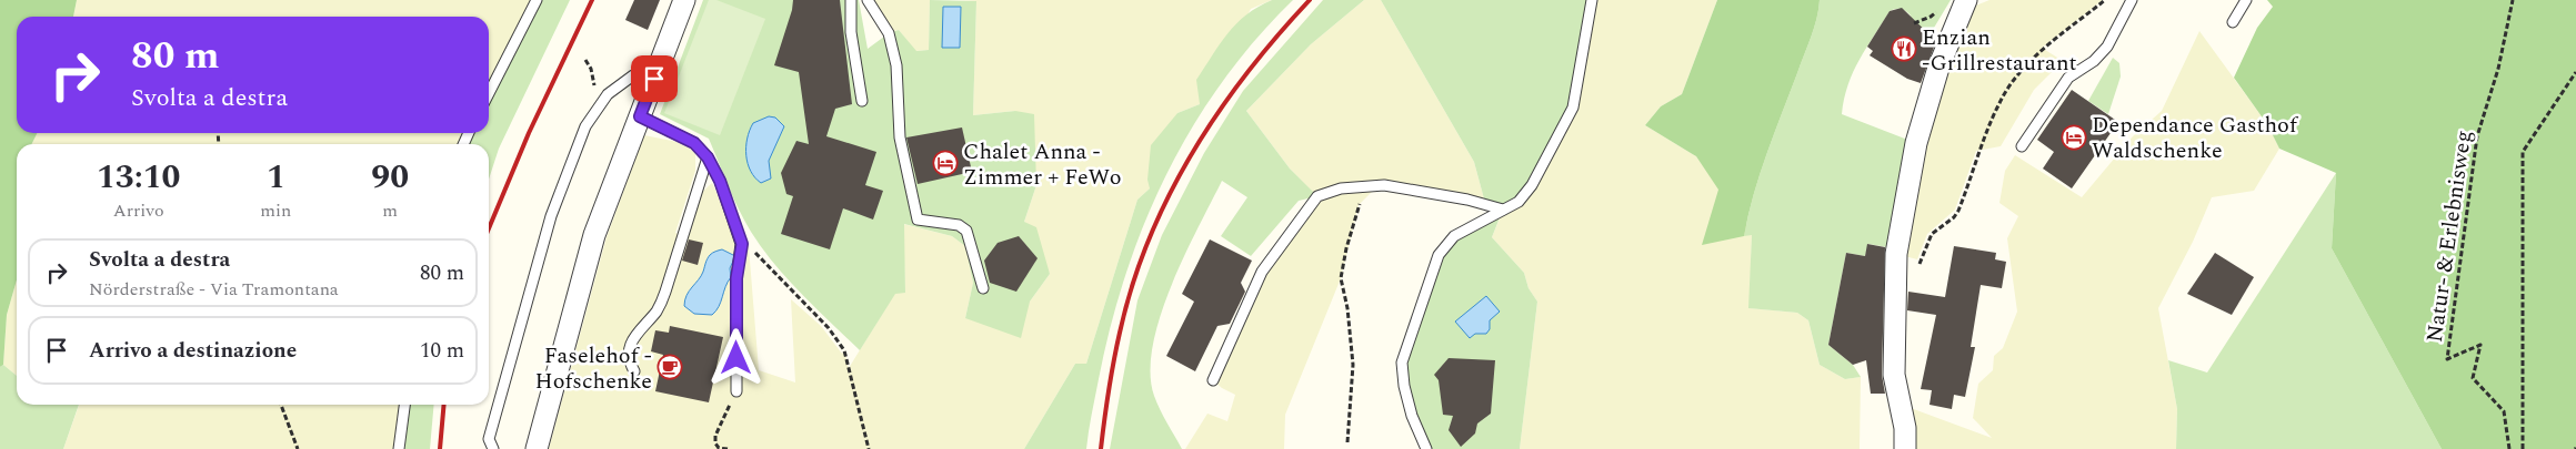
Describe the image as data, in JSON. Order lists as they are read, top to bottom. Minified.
{"streets":{"path":["Natur- & Erlebnisweg"]},"places":{"restaurant":["Enzian -Grillrestaurant"],"hotel":["Dependance Gasthof Waldschenke","Chalet Anna - Zimmer + FeWo"],"cafe":["Faselehof - Hofschenke"]},"page":{"turn":["80 m","Svolta a destra"],"eta":["13:10","Arrivo","1","min","90","m"],"list":[{"name":"Svolta a destra","note":"Nörderstraße - Via Tramontana","value":"80 m"},{"name":"Arrivo a destinazione","value":"10 m"}]}}
